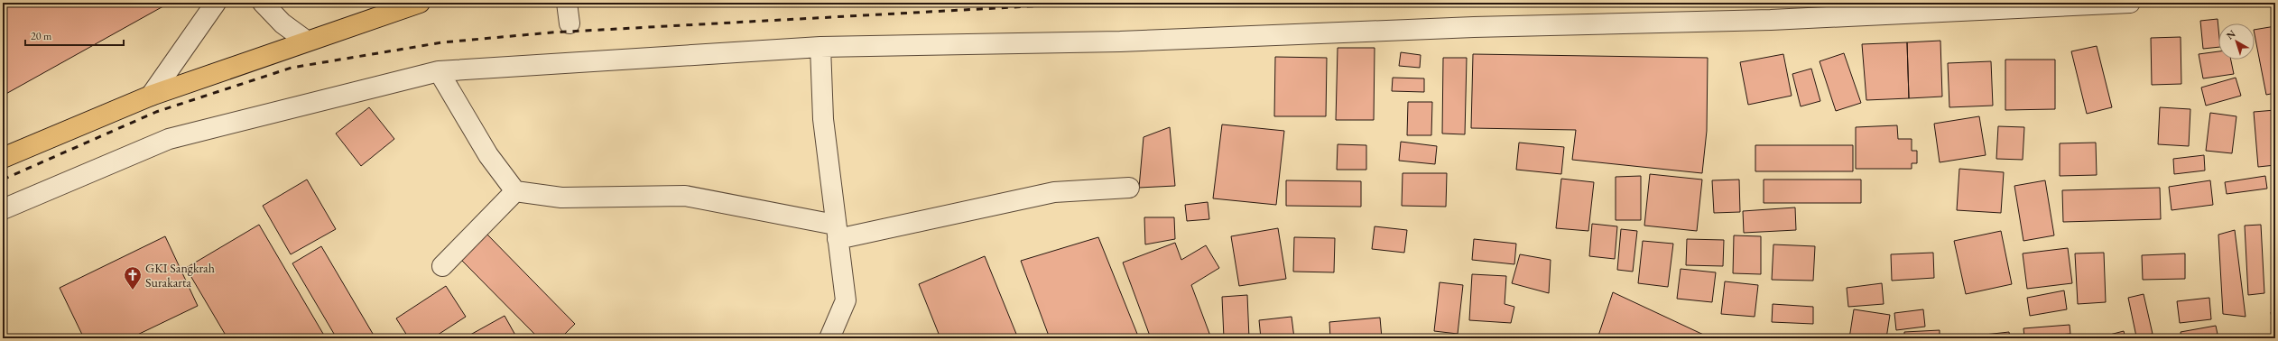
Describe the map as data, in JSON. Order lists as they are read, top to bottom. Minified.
{"places":{"church":["GKI Sangkrah Surakarta"]},"scale_bar":"20 m","north":"top left"}
